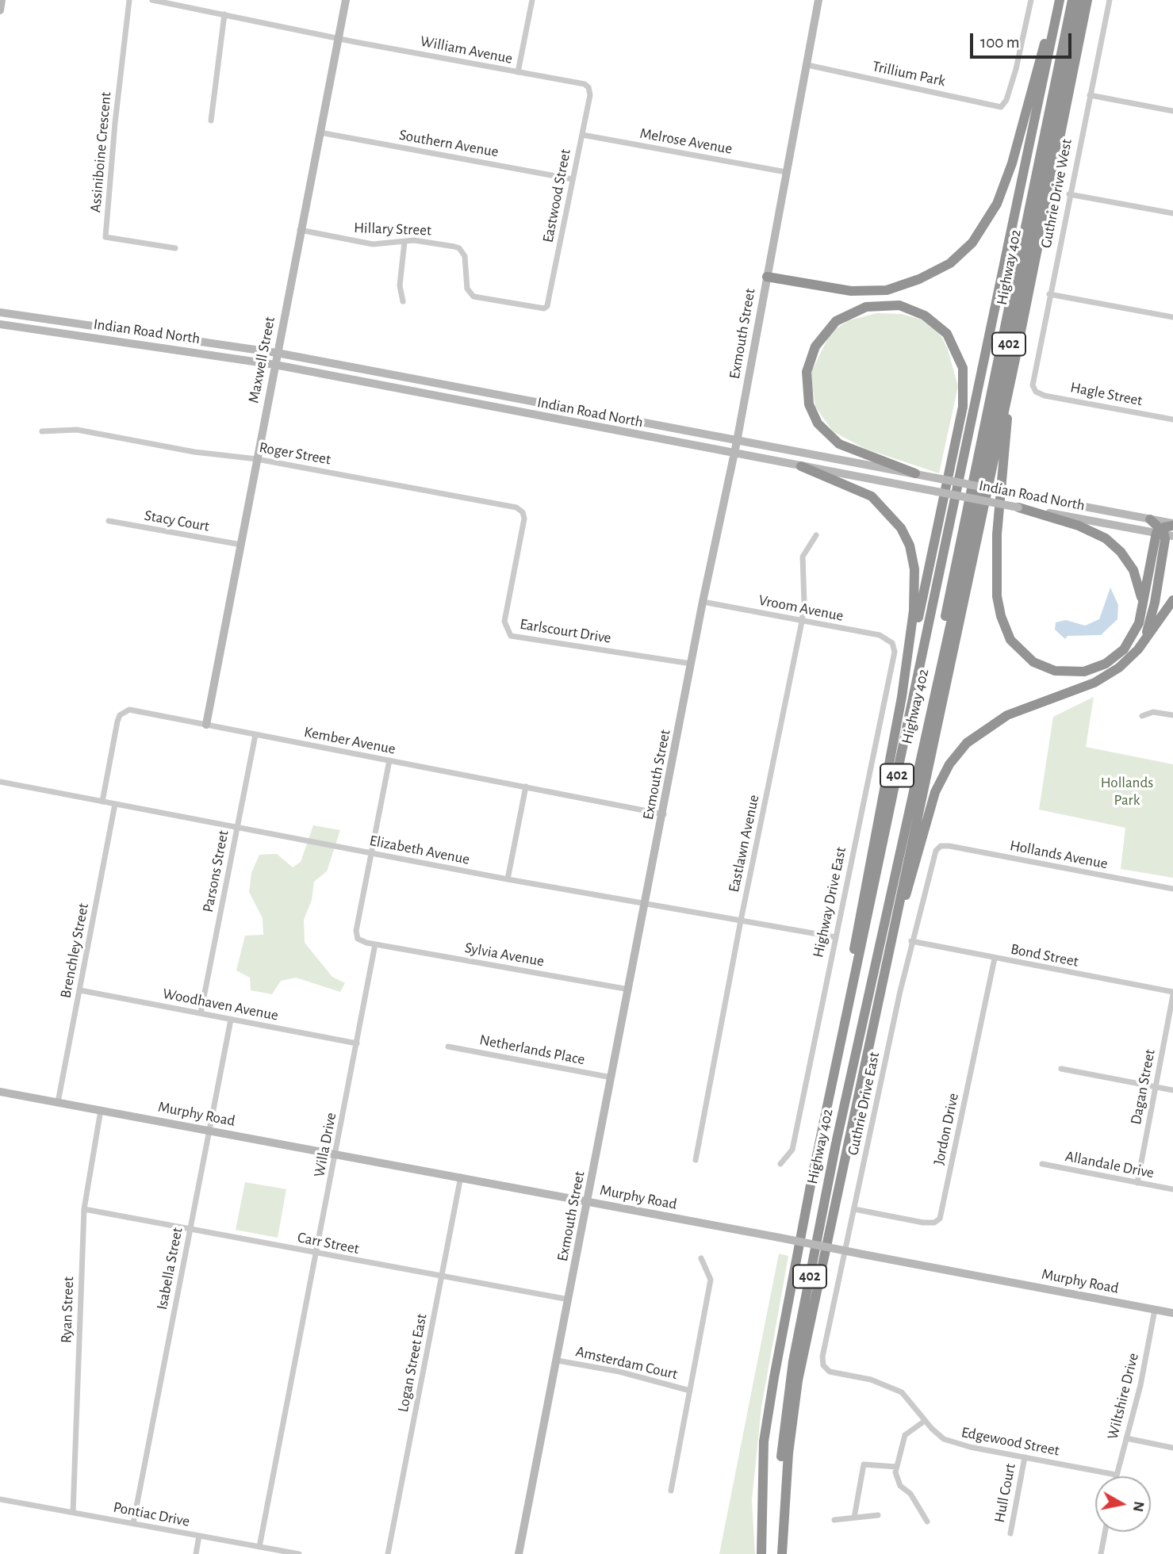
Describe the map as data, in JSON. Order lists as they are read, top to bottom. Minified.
{"streets":{"highway":["Highway 402","402"],"main road":["Indian Road North","Exmouth Street","Maxwell Street","Murphy Road"],"street":["William Avenue","Trillium Park","Melrose Avenue","Southern Avenue","Assiniboine Crescent","Guthrie Drive West","Eastwood Street","Hillary Street","Hagle Street","Roger Street","Stacy Court","Vroom Avenue","Earlscourt Drive","Kember Avenue","Eastlawn Avenue","Elizabeth Avenue","Hollands Avenue","Parsons Street","Highway Drive East","Brenchley Street","Sylvia Avenue","Bond Street","Woodhaven Avenue","Netherlands Place","Dagan Street","Guthrie Drive East","Jordon Drive","Willa Drive","Allandale Drive","Carr Street","Isabella Street","Ryan Street","Logan Street East","Amsterdam Court","Wiltshire Drive","Edgewood Street","Hull Court","Pontiac Drive"]},"crossings":[["William Avenue","Eastwood Street"],["William Avenue","Maxwell Street"],["Trillium Park","Exmouth Street"],["Melrose Avenue","Eastwood Street"],["Melrose Avenue","Exmouth Street"],["Southern Avenue","Eastwood Street"],["Southern Avenue","Maxwell Street"],["Guthrie Drive West","Hagle Street"],["Eastwood Street","Hillary Street"],["Hillary Street","Maxwell Street"],["Indian Road North","Exmouth Street"],["Indian Road North","Maxwell Street"],["Exmouth Street","Vroom Avenue"],["Exmouth Street","Earlscourt Drive"],["Exmouth Street","Kember Avenue"],["Exmouth Street","Elizabeth Avenue"],["Exmouth Street","Sylvia Avenue"],["Exmouth Street","Netherlands Place"],["Exmouth Street","Murphy Road"],["Exmouth Street","Carr Street"],["Exmouth Street","Amsterdam Court"],["Maxwell Street","Roger Street"],["Maxwell Street","Stacy Court"],["Maxwell Street","Kember Avenue"],["Roger Street","Earlscourt Drive"],["Vroom Avenue","Eastlawn Avenue"],["Vroom Avenue","Highway Drive East"],["Kember Avenue","Elizabeth Avenue"],["Kember Avenue","Parsons Street"],["Eastlawn Avenue","Elizabeth Avenue"],["Elizabeth Avenue","Parsons Street"],["Elizabeth Avenue","Highway Drive East"],["Elizabeth Avenue","Brenchley Street"],["Hollands Avenue","Guthrie Drive East"],["Parsons Street","Woodhaven Avenue"],["Brenchley Street","Woodhaven Avenue"],["Brenchley Street","Murphy Road"],["Sylvia Avenue","Willa Drive"],["Bond Street","Dagan Street"],["Bond Street","Guthrie Drive East"],["Bond Street","Jordon Drive"],["Woodhaven Avenue","Willa Drive"],["Woodhaven Avenue","Isabella Street"],["Dagan Street","Allandale Drive"],["Guthrie Drive East","Jordon Drive"],["Guthrie Drive East","Edgewood Street"],["Murphy Road","Willa Drive"],["Murphy Road","Isabella Street"],["Murphy Road","Ryan Street"],["Murphy Road","Logan Street East"],["Murphy Road","Wiltshire Drive"],["Willa Drive","Carr Street"],["Willa Drive","Pontiac Drive"],["Carr Street","Isabella Street"],["Carr Street","Ryan Street"],["Carr Street","Logan Street East"],["Isabella Street","Pontiac Drive"],["Ryan Street","Pontiac Drive"],["Wiltshire Drive","Edgewood Street"],["Edgewood Street","Hull Court"]],"parks":["Hollands Park"],"scale_bar":"100 m","north":"right"}
